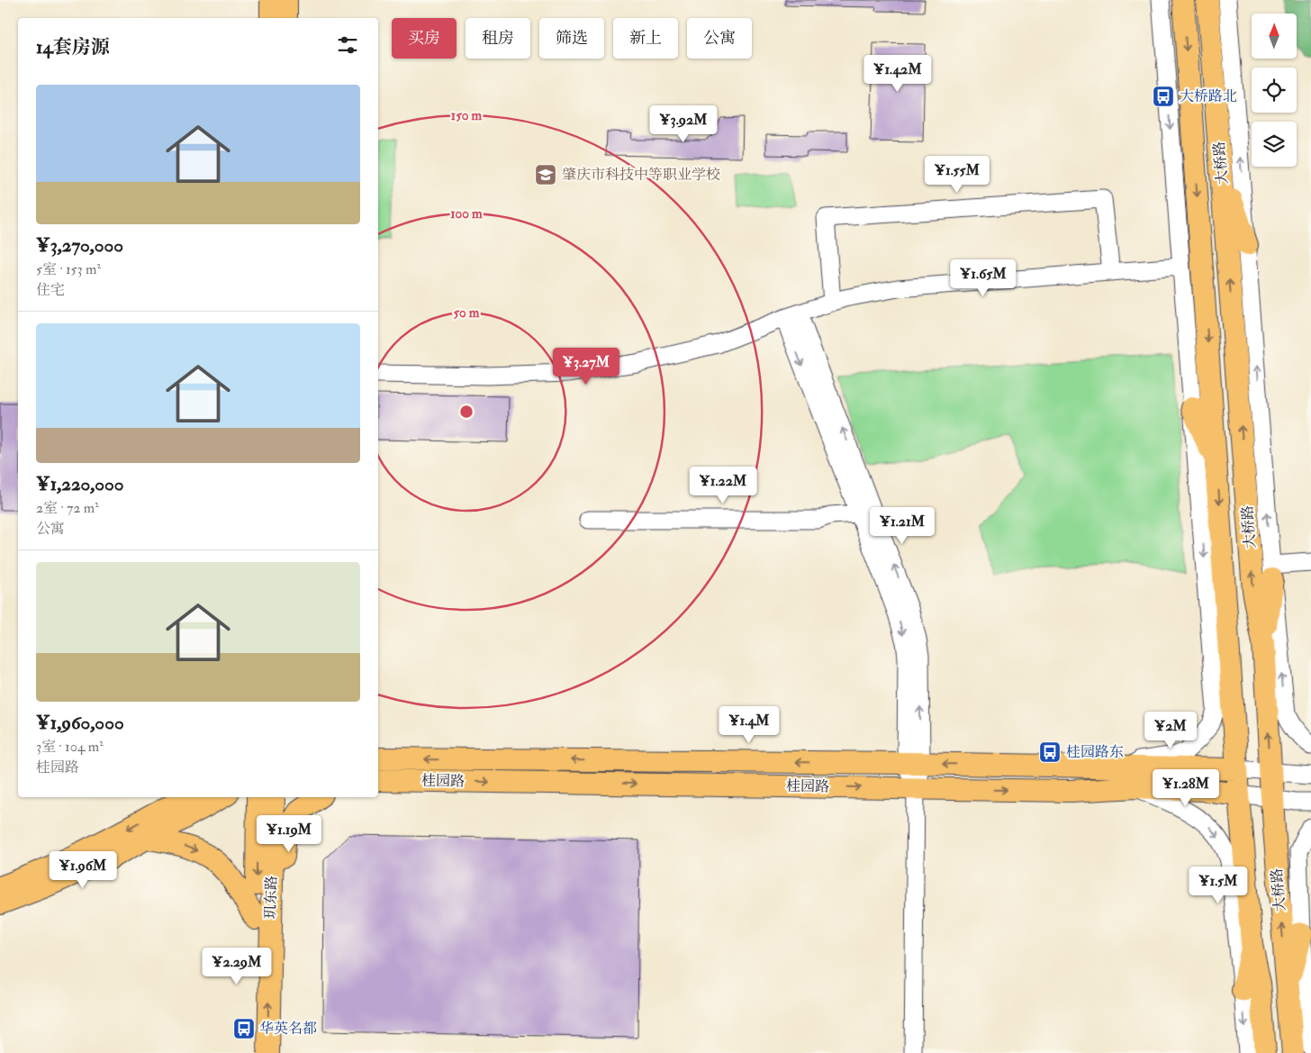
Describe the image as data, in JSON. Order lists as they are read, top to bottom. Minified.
{"streets":{"main road":["大桥路","桂园路","玑东路"]},"crossings":[["大桥路","桂园路"]],"places":{"bus stop":["大桥路北","桂园路东","华英名都"],"school or university":["肇庆市科技中等职业学校"]},"north":"top","page":{"chip":["买房","租房","筛选","新上","公寓"],"heading":"14套房源","price":["¥1.42M","¥3.92M","¥1.55M","¥1.65M","¥3.27M","¥1.22M","¥1.21M","¥1.4M","¥2M","¥1.28M","¥1.19M","¥1.96M","¥1.5M","¥2.29M"],"list":[{"name":"¥3,270,000","note":"5室 · 153 m² · 住宅"},{"name":"¥1,220,000","note":"2室 · 72 m² · 公寓"},{"name":"¥1,960,000","note":"3室 · 104 m² · 桂园路"}]},"rings":["150 m","100 m","50 m"]}
